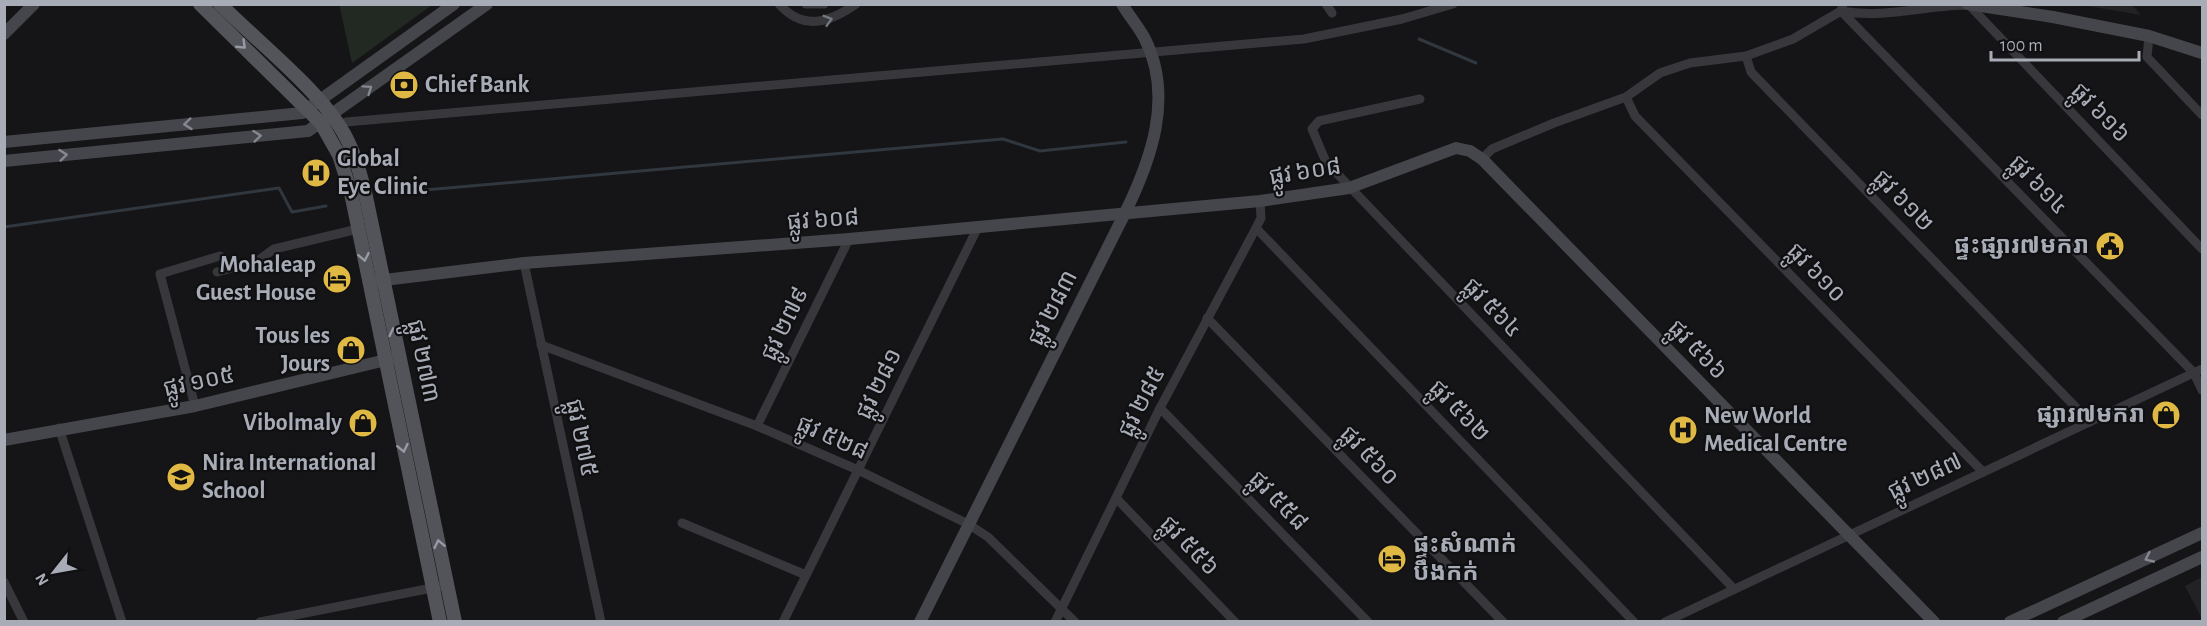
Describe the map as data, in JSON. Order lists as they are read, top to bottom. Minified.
{"streets":{"main road":["ផ្លូវ ២៧៣"],"street":["ផ្លូវ ៦១៦","ផ្លូវ ៦០៨","ផ្លូវ ៦១៤","ផ្លូវ ៦១២","ផ្លូវ ៦១០","ផ្លូវ ២៨៣","ផ្លូវ ៥៦៤","ផ្លូវ ២៧៩","ផ្លូវ ៥៦៦","ផ្លូវ ១០៥","ផ្លូវ ២៨១","ផ្លូវ ២៨៥","ផ្លូវ ៥៦២","ផ្លូវ ២៧៥","ផ្លូវ ៥២៨","ផ្លូវ ៥៦០","ផ្លូវ ២៨៧","ផ្លូវ ៥៥៨","ផ្លូវ ៥៥៦"]},"crossings":[["ផ្លូវ ៦០៨","ផ្លូវ ២៨៣"],["ផ្លូវ ៦០៨","ផ្លូវ ៥៦៤"],["ផ្លូវ ៦០៨","ផ្លូវ ២៧៩"],["ផ្លូវ ៦០៨","ផ្លូវ ៥៦៦"],["ផ្លូវ ៦០៨","ផ្លូវ ២៧៣"],["ផ្លូវ ៦០៨","ផ្លូវ ២៨១"],["ផ្លូវ ៦០៨","ផ្លូវ ២៨៥"],["ផ្លូវ ៦០៨","ផ្លូវ ២៧៥"],["ផ្លូវ ៦១៤","ផ្លូវ ២៨៧"],["ផ្លូវ ៦១២","ផ្លូវ ២៨៧"],["ផ្លូវ ៦១០","ផ្លូវ ២៨៧"],["ផ្លូវ ២៨៣","ផ្លូវ ៥២៨"],["ផ្លូវ ៥៦៤","ផ្លូវ ២៨៧"],["ផ្លូវ ២៧៩","ផ្លូវ ៥២៨"],["ផ្លូវ ៥៦៦","ផ្លូវ ២៨៧"],["ផ្លូវ ២៧៣","ផ្លូវ ១០៥"],["ផ្លូវ ២៨១","ផ្លូវ ៥២៨"],["ផ្លូវ ២៨៥","ផ្លូវ ៥៦២"],["ផ្លូវ ២៨៥","ផ្លូវ ៥២៨"],["ផ្លូវ ២៨៥","ផ្លូវ ៥៦០"],["ផ្លូវ ២៨៥","ផ្លូវ ៥៥៨"],["ផ្លូវ ២៨៥","ផ្លូវ ៥៥៦"],["ផ្លូវ ២៧៥","ផ្លូវ ៥២៨"]],"places":{"bank":["Chief Bank"],"hospital":["Global Eye Clinic","New World Medical Centre"],"public building":["ផ្ទះផ្សារ៧មករា"],"hotel":["Mohaleap Guest House","ផ្ទះសំណាក់ បឹងកក់"],"shop":["Tous les Jours","ផ្សារ៧មករា","Vibolmaly"],"school or university":["Nira International School"]},"scale_bar":"100 m","north":"bottom left"}
